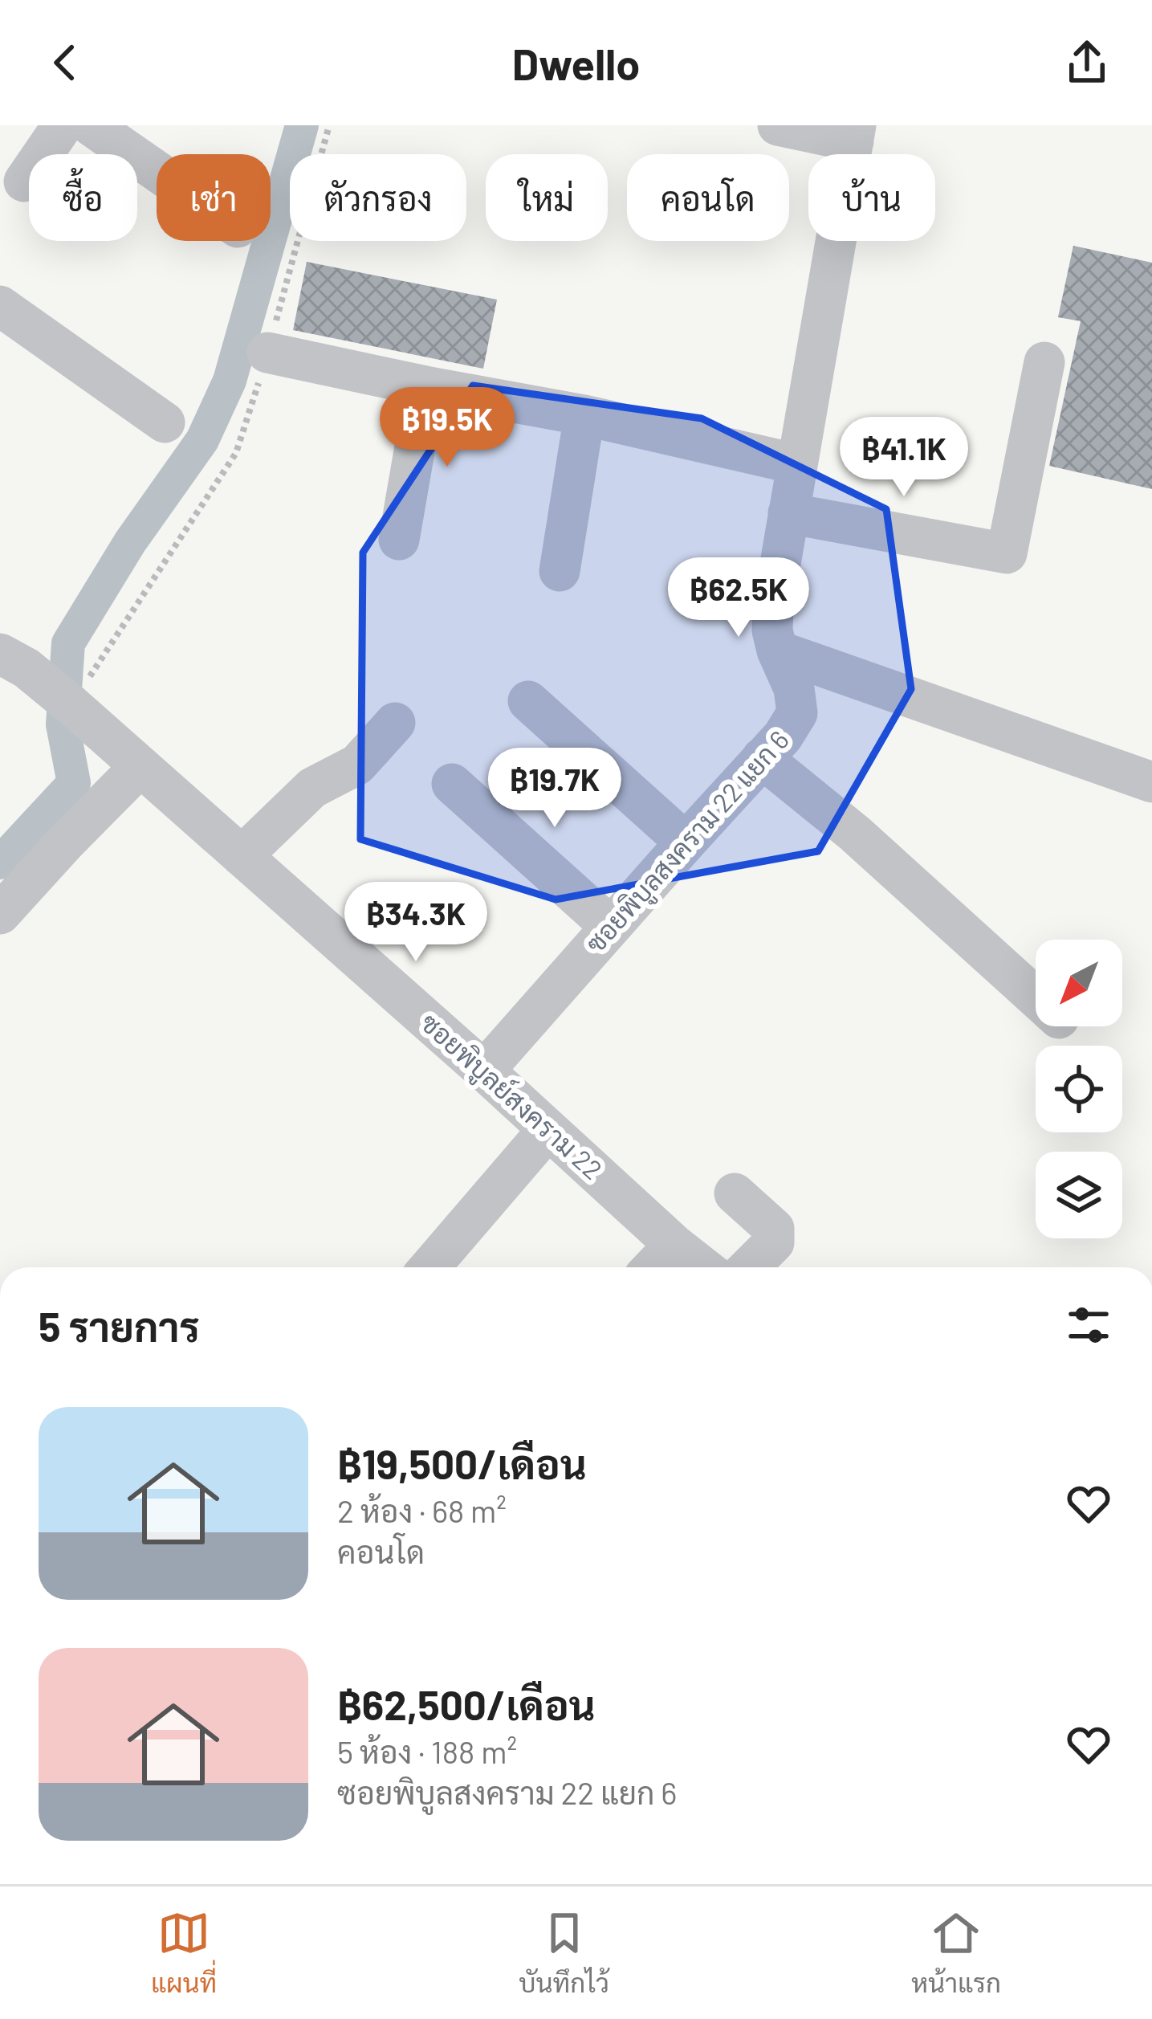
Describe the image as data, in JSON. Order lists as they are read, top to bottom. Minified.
{"streets":{"street":["ซอยพิบูลสงคราม 22 แยก 6","ซอยพิบูลย์สงคราม 22"]},"crossings":[["ซอยพิบูลสงคราม 22 แยก 6","ซอยพิบูลย์สงคราม 22"]],"north":"bottom left","page":{"header":"Dwello","chip":["ซื้อ","เช่า","ตัวกรอง","ใหม่","คอนโด","บ้าน"],"price":["฿19.5K","฿41.1K","฿62.5K","฿19.7K","฿34.3K"],"heading":"5 รายการ","list":[{"name":"฿19,500/เดือน","note":"2 ห้อง · 68 m² · คอนโด"},{"name":"฿62,500/เดือน","note":"5 ห้อง · 188 m² · ซอยพิบูลสงคราม 22 แยก 6"}],"tabs":["แผนที่","บันทึกไว้","หน้าแรก"]}}
